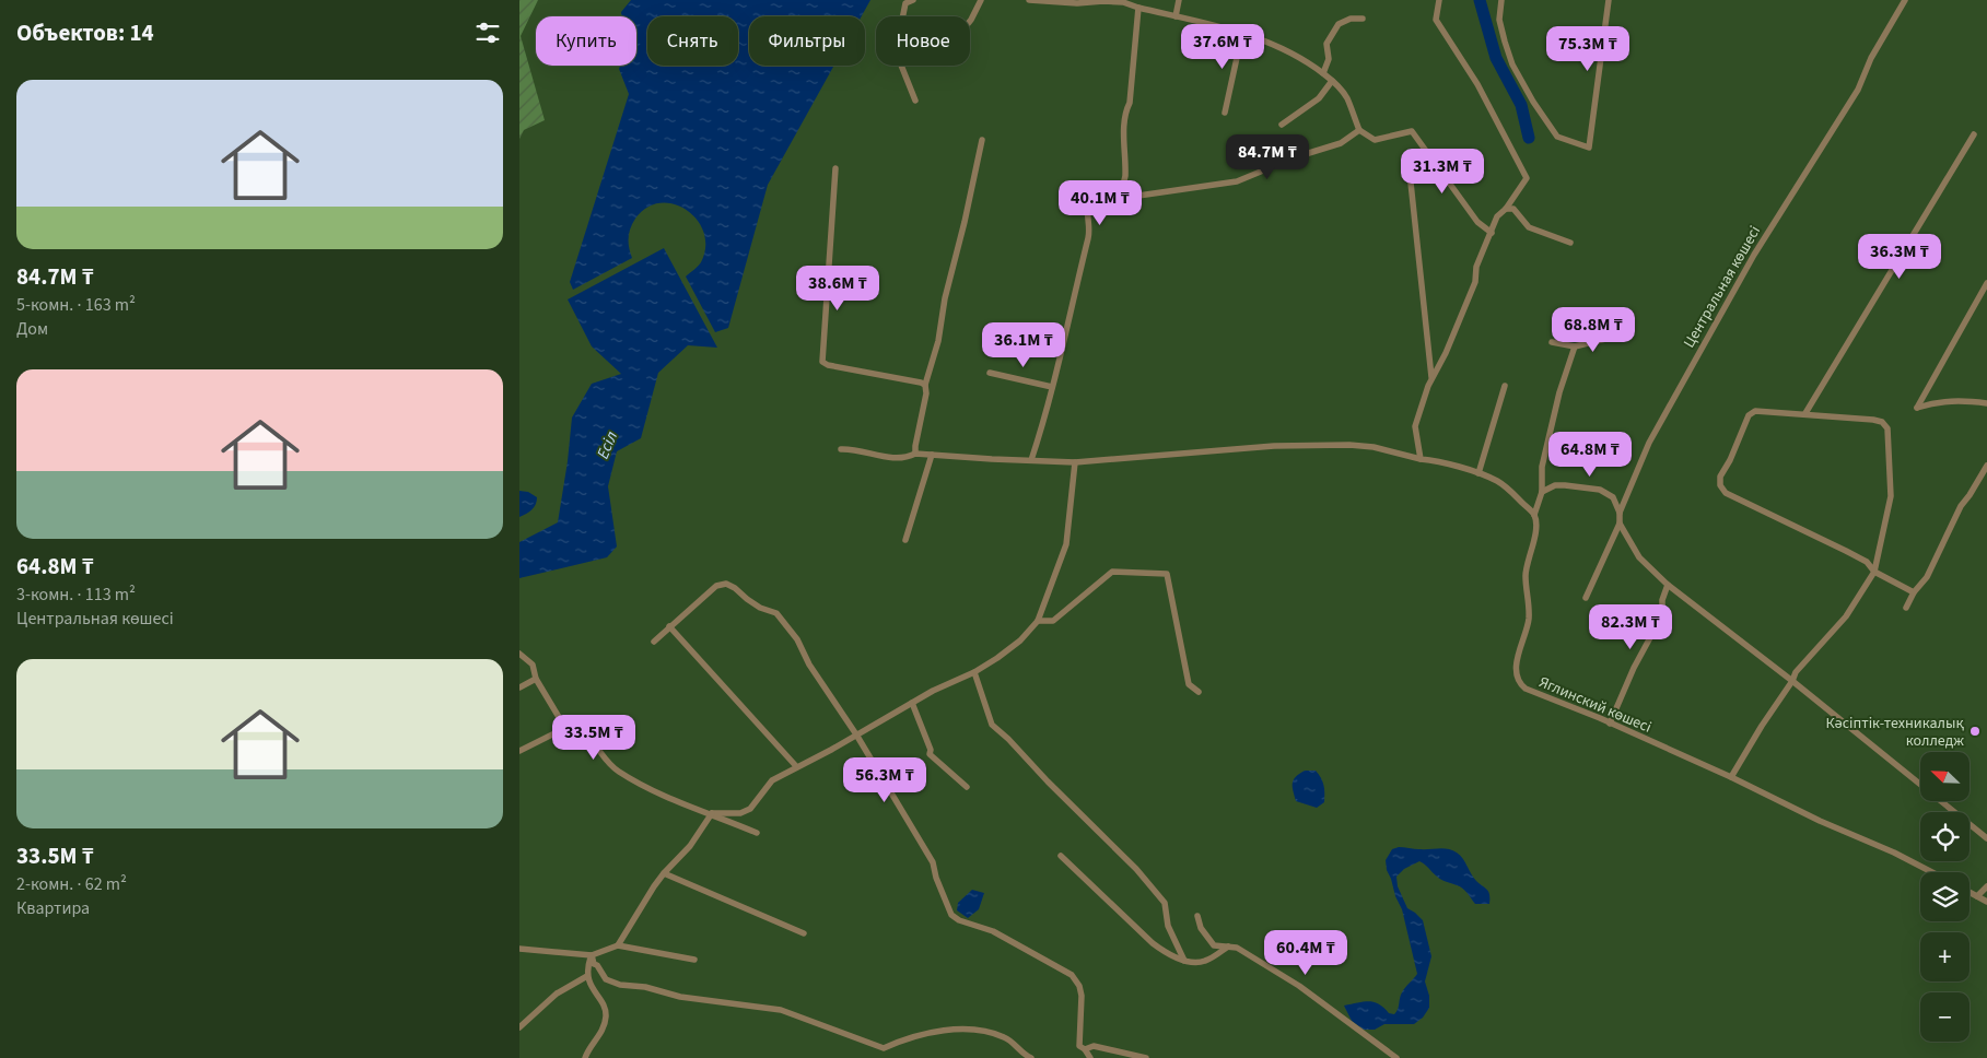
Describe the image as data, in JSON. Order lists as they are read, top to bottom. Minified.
{"streets":{"street":["Центральная көшесі","Яглинский көшесі"]},"water":["Есіл"],"places":["Кәсіптік-техникалық колледж"],"north":"top left","page":{"heading":"Объектов: 14","chip":["Купить","Снять","Фильтры","Новое"],"price":["37.6M ₸","75.3M ₸","84.7M ₸","31.3M ₸","40.1M ₸","36.3M ₸","38.6M ₸","68.8M ₸","36.1M ₸","64.8M ₸","82.3M ₸","33.5M ₸","56.3M ₸","60.4M ₸"],"list":[{"name":"84.7M ₸","note":"5-комн. · 163 m² · Дом"},{"name":"64.8M ₸","note":"3-комн. · 113 m² · Центральная көшесі"},{"name":"33.5M ₸","note":"2-комн. · 62 m² · Квартира"}],"map_buttons":["+","−"]}}
